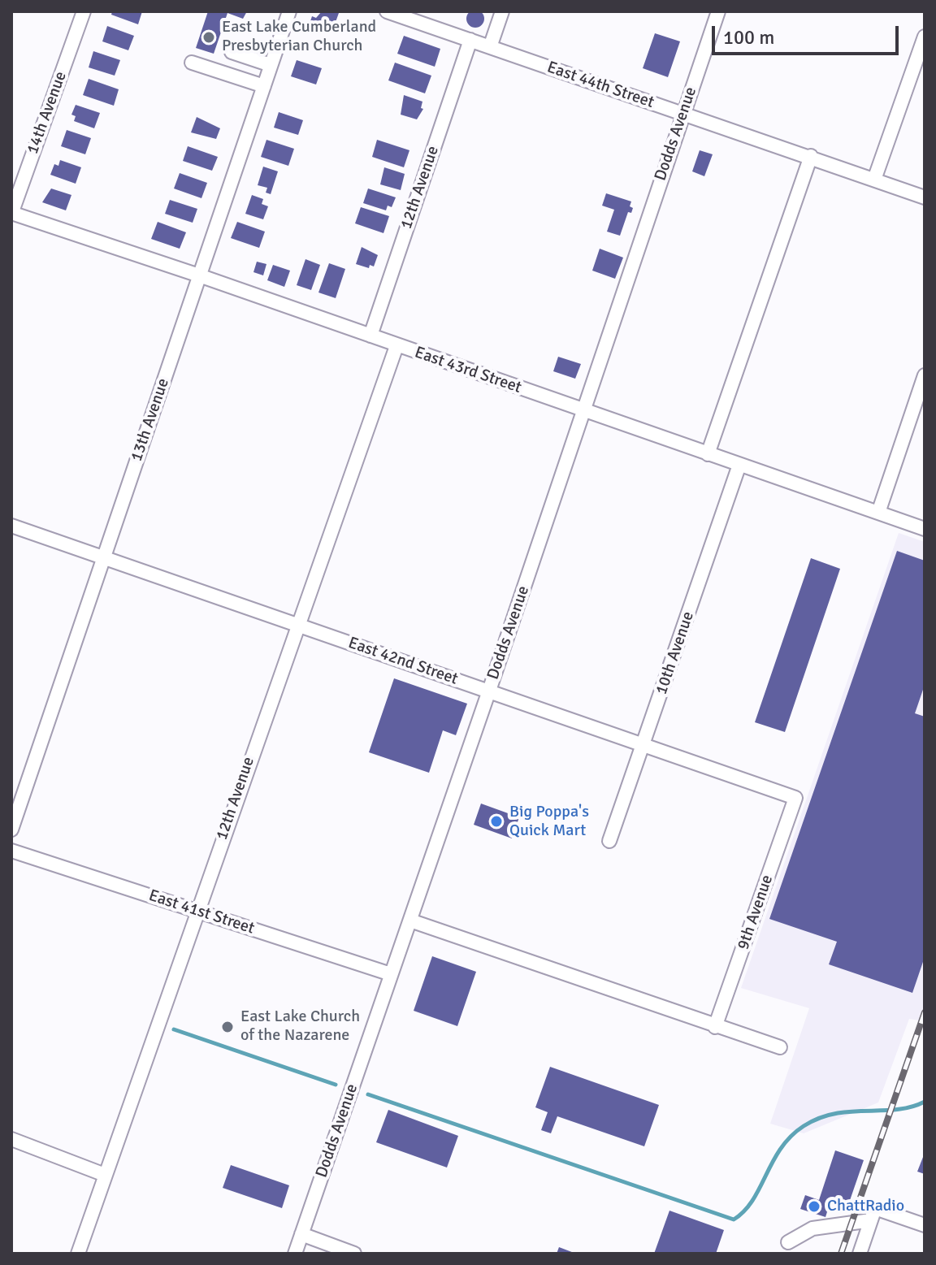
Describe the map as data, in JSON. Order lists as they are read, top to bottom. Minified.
{"streets":{"street":["East 44th Street","14th Avenue","Dodds Avenue","12th Avenue","East 43rd Street","13th Avenue","10th Avenue","East 42nd Street","East 41st Street","9th Avenue"]},"crossings":[["East 44th Street","Dodds Avenue"],["East 44th Street","12th Avenue"],["14th Avenue","East 43rd Street"],["Dodds Avenue","East 43rd Street"],["Dodds Avenue","East 42nd Street"],["Dodds Avenue","East 41st Street"],["12th Avenue","East 43rd Street"],["12th Avenue","East 42nd Street"],["12th Avenue","East 41st Street"],["East 43rd Street","13th Avenue"],["East 43rd Street","10th Avenue"],["13th Avenue","East 42nd Street"],["10th Avenue","East 42nd Street"],["East 42nd Street","9th Avenue"]],"places":["East Lake Cumberland Presbyterian Church","Big Poppa's Quick Mart","East Lake Church of the Nazarene","ChattRadio"],"scale_bar":"100 m"}
